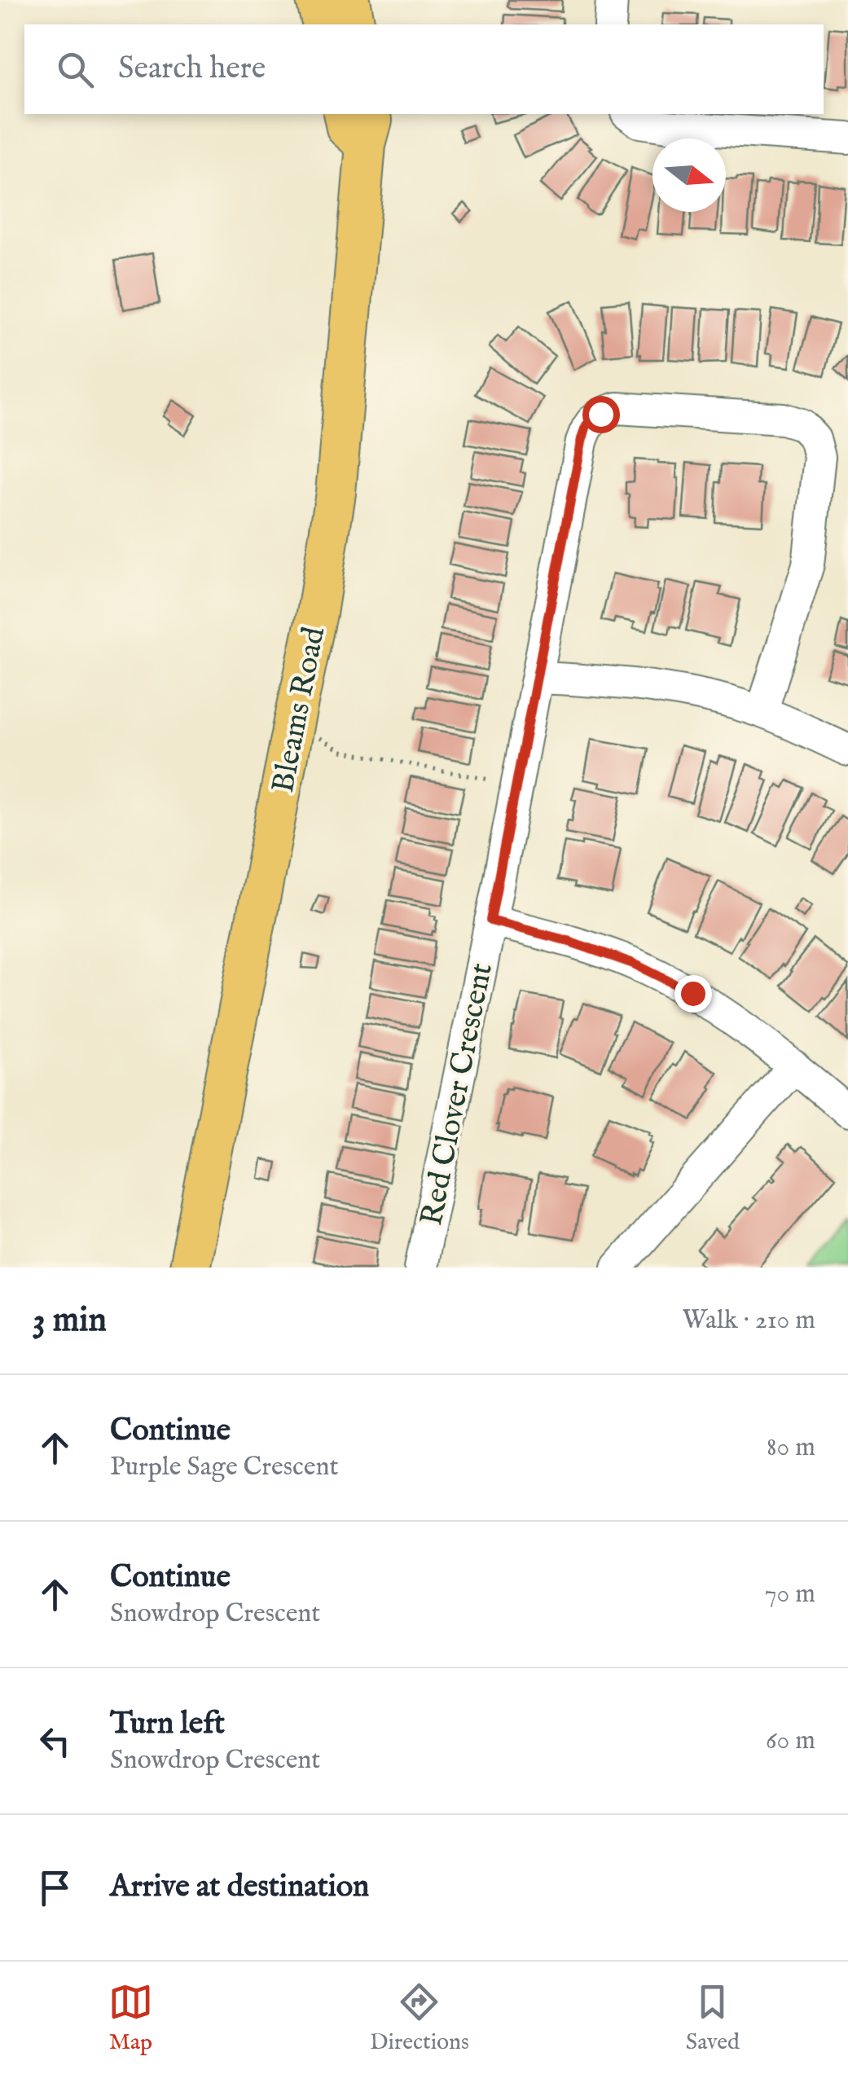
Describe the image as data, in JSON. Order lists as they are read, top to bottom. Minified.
{"streets":{"main road":["Bleams Road"],"street":["Red Clover Crescent"]},"north":"right","page":{"search":"Search here","heading":["3 min","Walk · 210 m"],"list":[["Continue","Purple Sage Crescent","80 m"],["Continue","Snowdrop Crescent","70 m"],["Turn left","Snowdrop Crescent","60 m"],"Arrive at destination"],"nav":["Map","Directions","Saved"]}}
